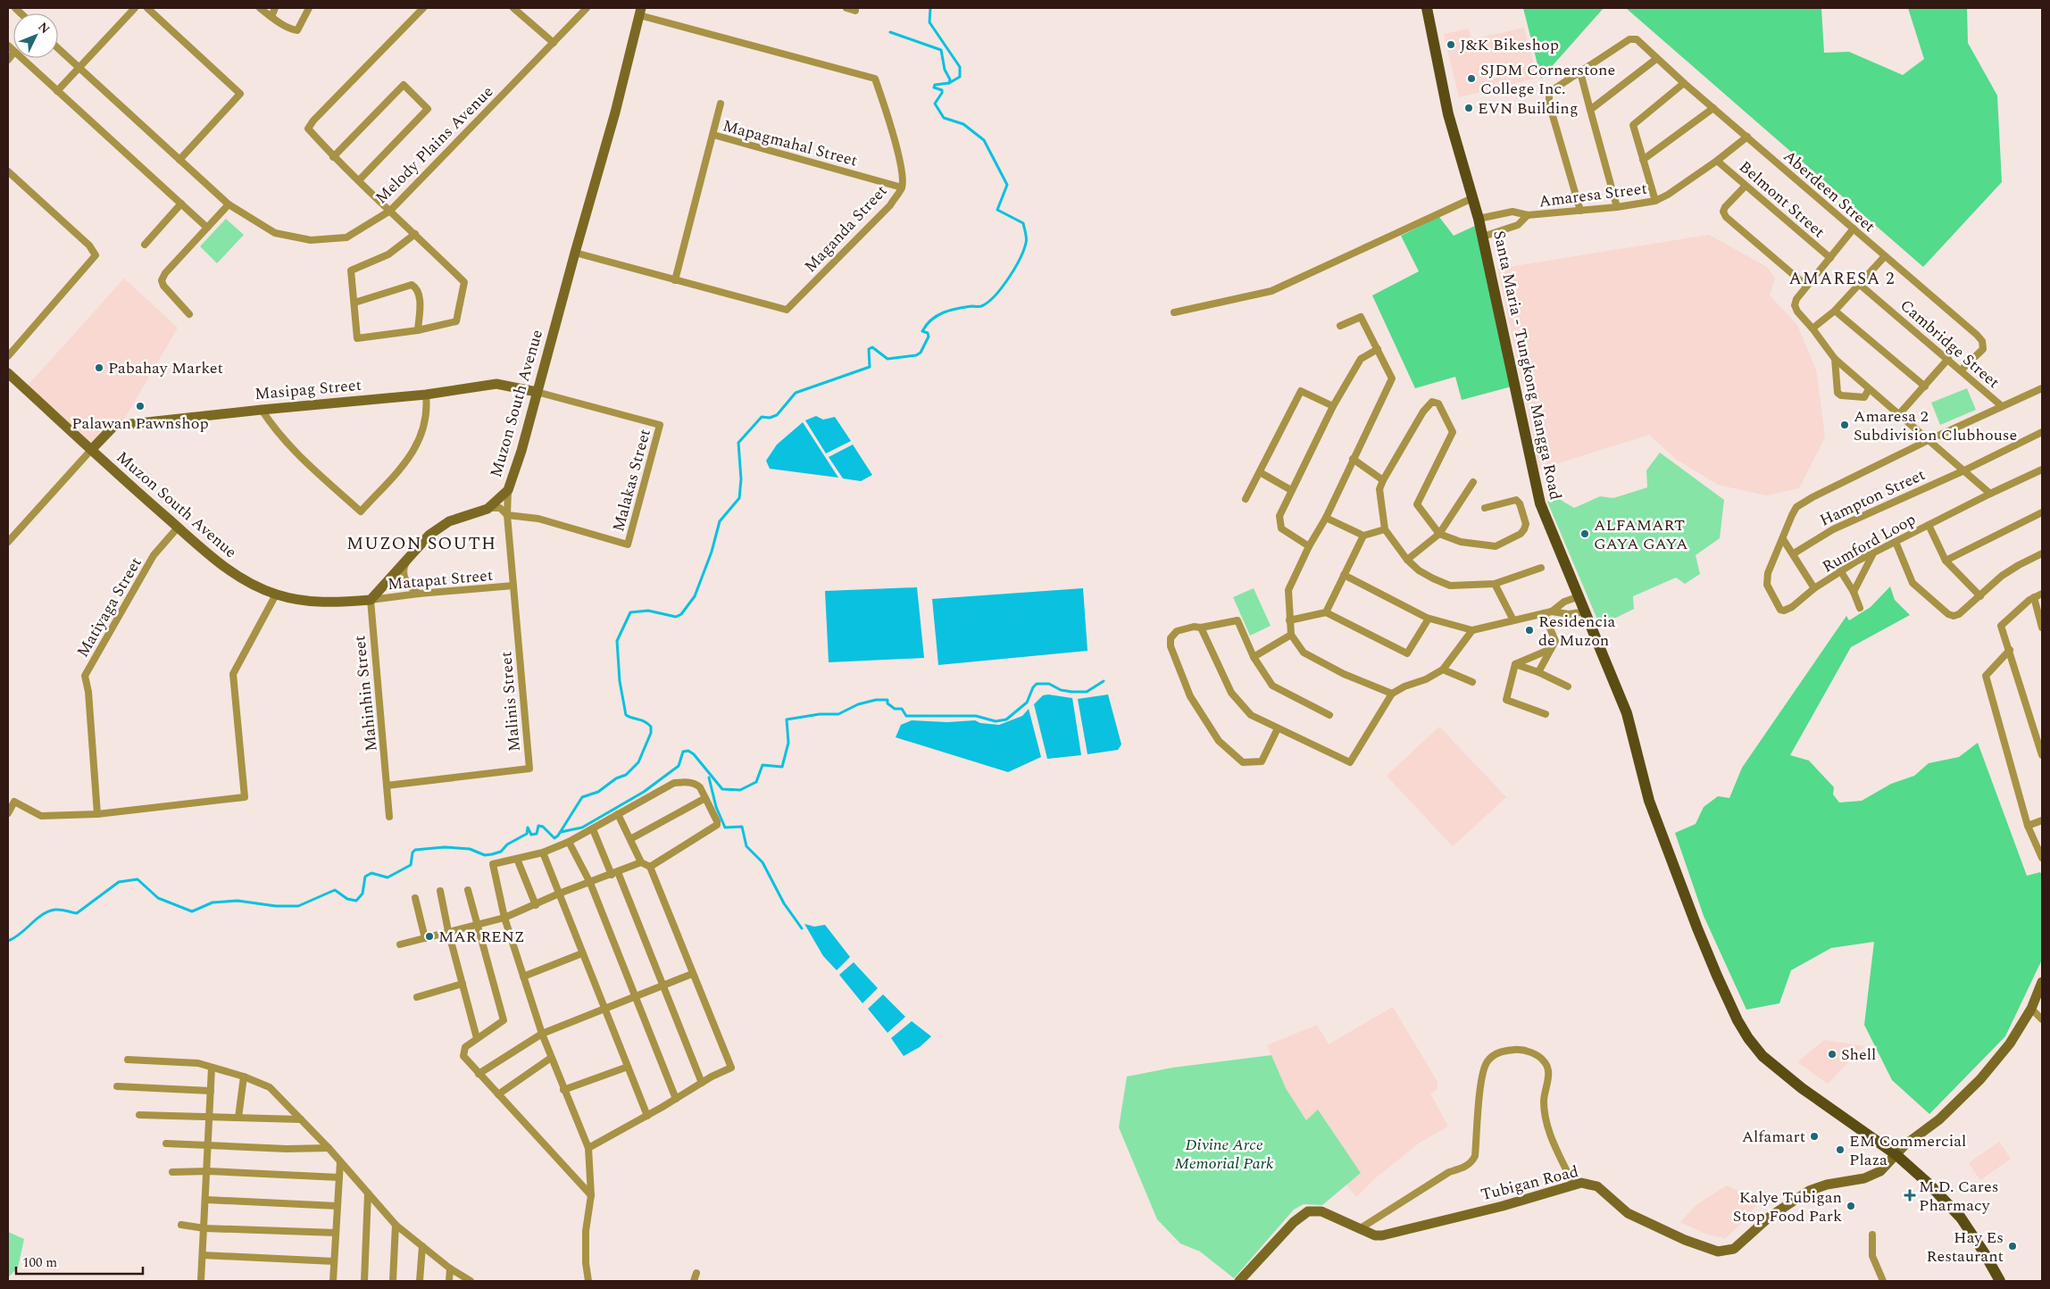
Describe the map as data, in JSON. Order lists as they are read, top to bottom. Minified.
{"streets":{"main road":["Santa Maria - Tungkong Mangga Road"],"street":["Mapagmahal Street","Melody Plains Avenue","Aberdeen Street","Amaresa Street","Belmont Street","Maganda Street","Cambridge Street","Masipag Street","Muzon South Avenue","Malakas Street","Hampton Street","Rumford Loop","Matapat Street","Matiyaga Street","Mahinhin Street","Malinis Street","Tubigan Road"]},"crossings":[["Mapagmahal Street","Maganda Street"],["Aberdeen Street","Amaresa Street"],["Aberdeen Street","Cambridge Street"],["Amaresa Street","Belmont Street"],["Amaresa Street","Santa Maria - Tungkong Mangga Road"],["Maganda Street","Muzon South Avenue"],["Santa Maria - Tungkong Mangga Road","Tubigan Road"],["Masipag Street","Muzon South Avenue"],["Masipag Street","Malakas Street"],["Muzon South Avenue","Malakas Street"],["Muzon South Avenue","Matapat Street"],["Muzon South Avenue","Matiyaga Street"],["Muzon South Avenue","Mahinhin Street"],["Muzon South Avenue","Malinis Street"],["Malakas Street","Malinis Street"],["Matapat Street","Mahinhin Street"],["Matapat Street","Malinis Street"],["Mahinhin Street","Malinis Street"]],"districts":["AMARESA 2","MUZON SOUTH"],"parks":["Divine Arce Memorial Park"],"places":{"other":["J&K Bikeshop","SJDM Cornerstone College Inc.","EVN Building","Pabahay Market","Palawan Pawnshop","Amaresa 2 Subdivision Clubhouse","ALFAMART GAYA GAYA","Residencia de Muzon","MAR RENZ","Shell","Alfamart","EM Commercial Plaza","Kalye Tubigan Stop Food Park","Hay Es Restaurant"],"health":["M.D. Cares Pharmacy"]},"scale_bar":"100 m","north":"top right"}
